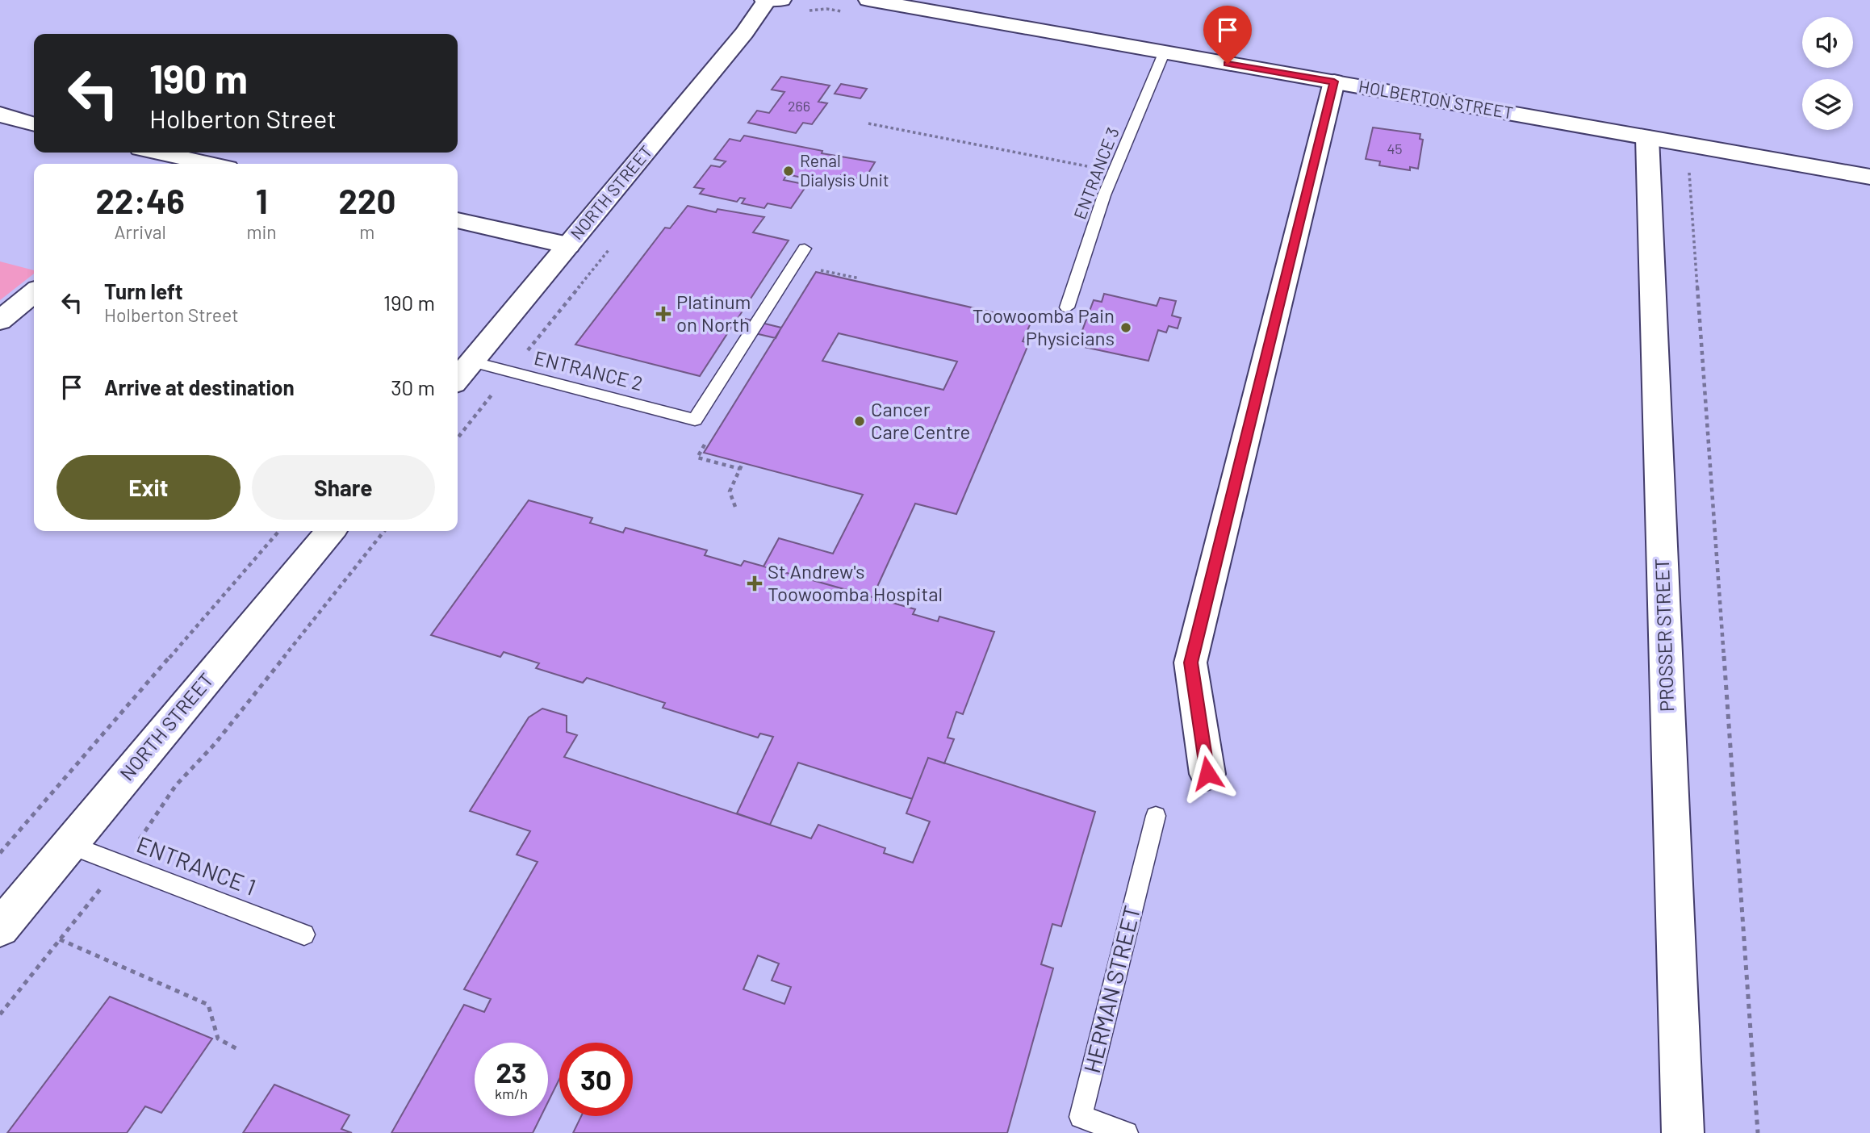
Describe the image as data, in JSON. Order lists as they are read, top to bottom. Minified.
{"streets":{"street":["HOLBERTON STREET","NORTH STREET","PROSSER STREET"],"lane":["ENTRANCE 3","ENTRANCE 2","ENTRANCE 1","HERMAN STREET"]},"crossings":[["HOLBERTON STREET","ENTRANCE 3"],["HOLBERTON STREET","PROSSER STREET"],["NORTH STREET","ENTRANCE 2"],["NORTH STREET","ENTRANCE 1"]],"places":{"other":["Renal Dialysis Unit","Toowoomba Pain Physicians","Cancer Care Centre"],"health":["Platinum on North","St Andrew's Toowoomba Hospital"]},"house_numbers":["266","45"],"page":{"turn":["190 m","Holberton Street"],"eta":["22:46","Arrival","1","min","220","m"],"list":[{"name":"Turn left","note":"Holberton Street","value":"190 m"},{"name":"Arrive at destination","value":"30 m"}],"buttons":["Exit","Share"],"speed":"23 km/h","limit":"30"}}
